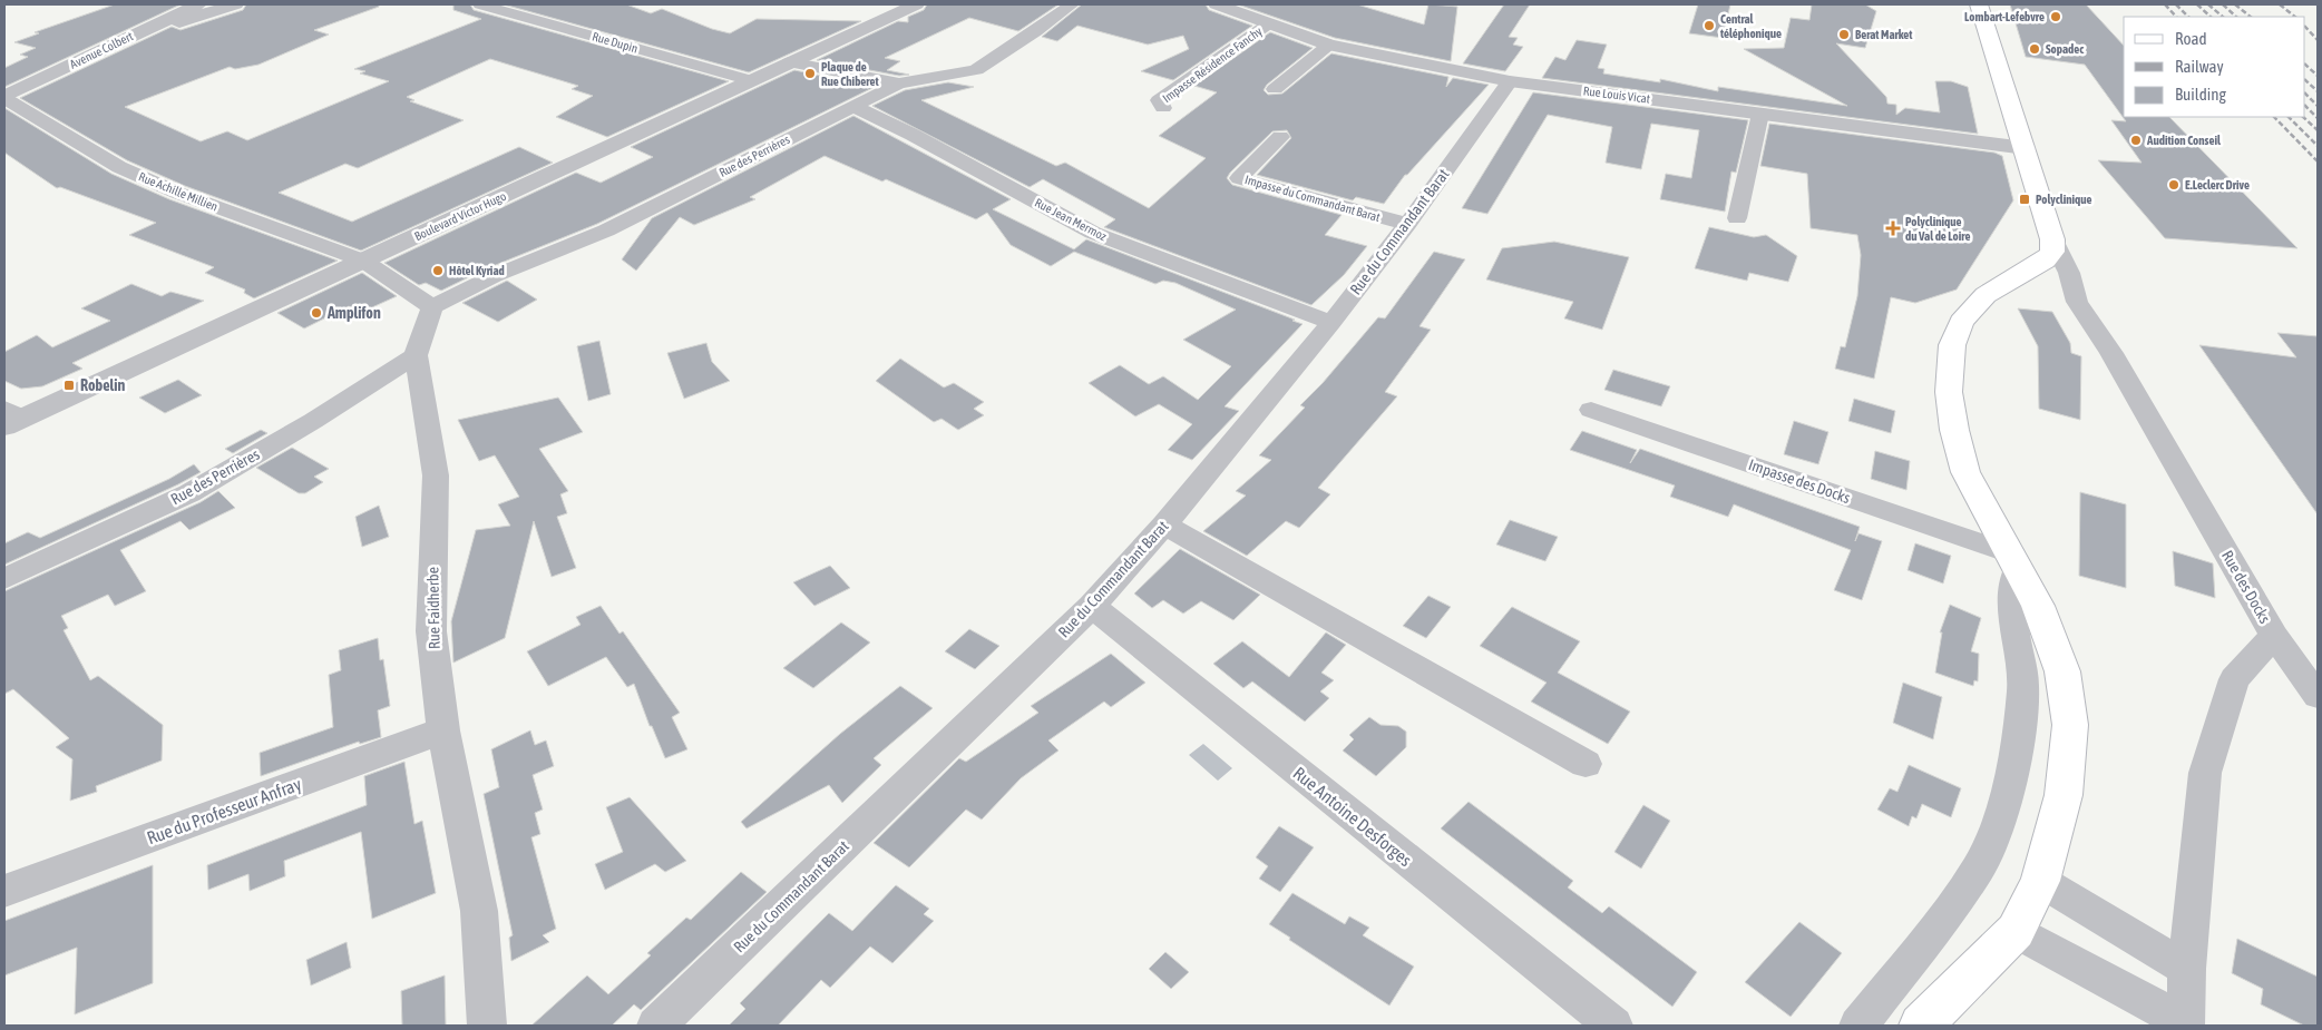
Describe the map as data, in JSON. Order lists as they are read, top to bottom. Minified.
{"streets":{"street":["Rue Dupin","Avenue Colbert","Impasse Résidence Fanchy","Rue Louis Vicat","Rue des Perrières","Rue Achille Millien","Impasse du Commandant Barat","Boulevard Victor Hugo","Rue Jean Mermoz","Rue du Commandant Barat","Impasse des Docks","Rue des Docks","Rue Faidherbe","Rue du Professeur Anfray","Rue Antoine Desforges"]},"crossings":[["Rue Dupin","Boulevard Victor Hugo"],["Avenue Colbert","Rue Achille Millien"],["Impasse Résidence Fanchy","Rue Louis Vicat"],["Rue Louis Vicat","Rue du Commandant Barat"],["Rue des Perrières","Rue Jean Mermoz"],["Rue des Perrières","Rue Faidherbe"],["Rue Achille Millien","Boulevard Victor Hugo"],["Impasse du Commandant Barat","Rue du Commandant Barat"],["Rue Jean Mermoz","Rue du Commandant Barat"],["Rue du Commandant Barat","Rue Antoine Desforges"],["Rue Faidherbe","Rue du Professeur Anfray"]],"places":{"other":["Lombart-Lefebvre","Central téléphonique","Berat Market","Sopadec","Plaque de Rue Chiberet","Audition Conseil","E.Leclerc Drive","Hôtel Kyriad","Amplifon"],"transit":["Polyclinique","Robelin"],"health":["Polyclinique du Val de Loire"]},"legend":["Road","Railway","Building"]}
